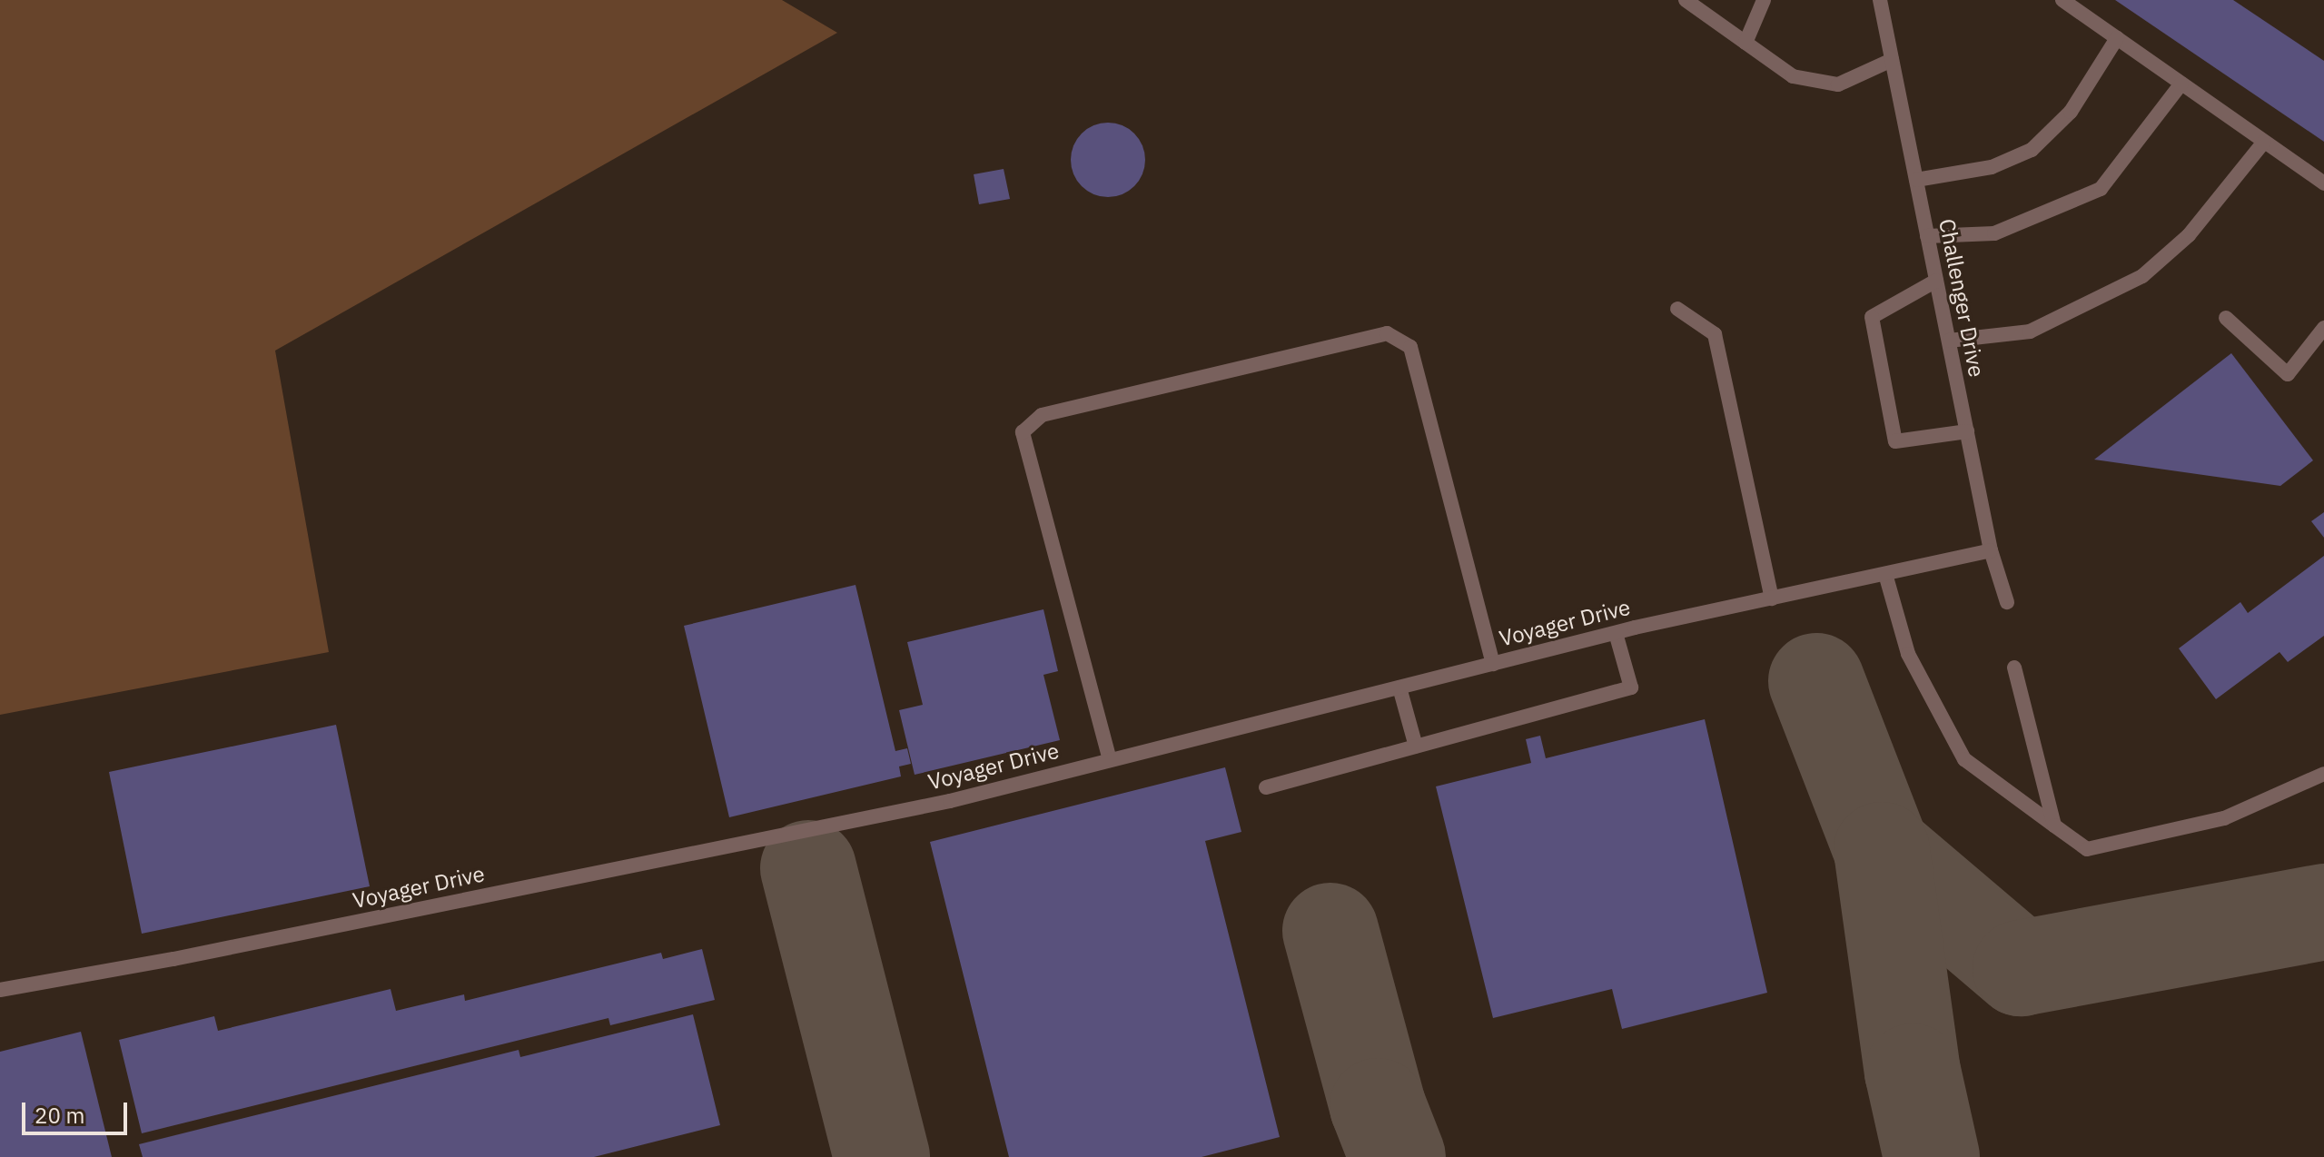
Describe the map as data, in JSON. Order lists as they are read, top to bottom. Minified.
{"streets":{"lane":["Challenger Drive","Voyager Drive"]},"crossings":[["Challenger Drive","Voyager Drive"]],"scale_bar":"20 m"}
